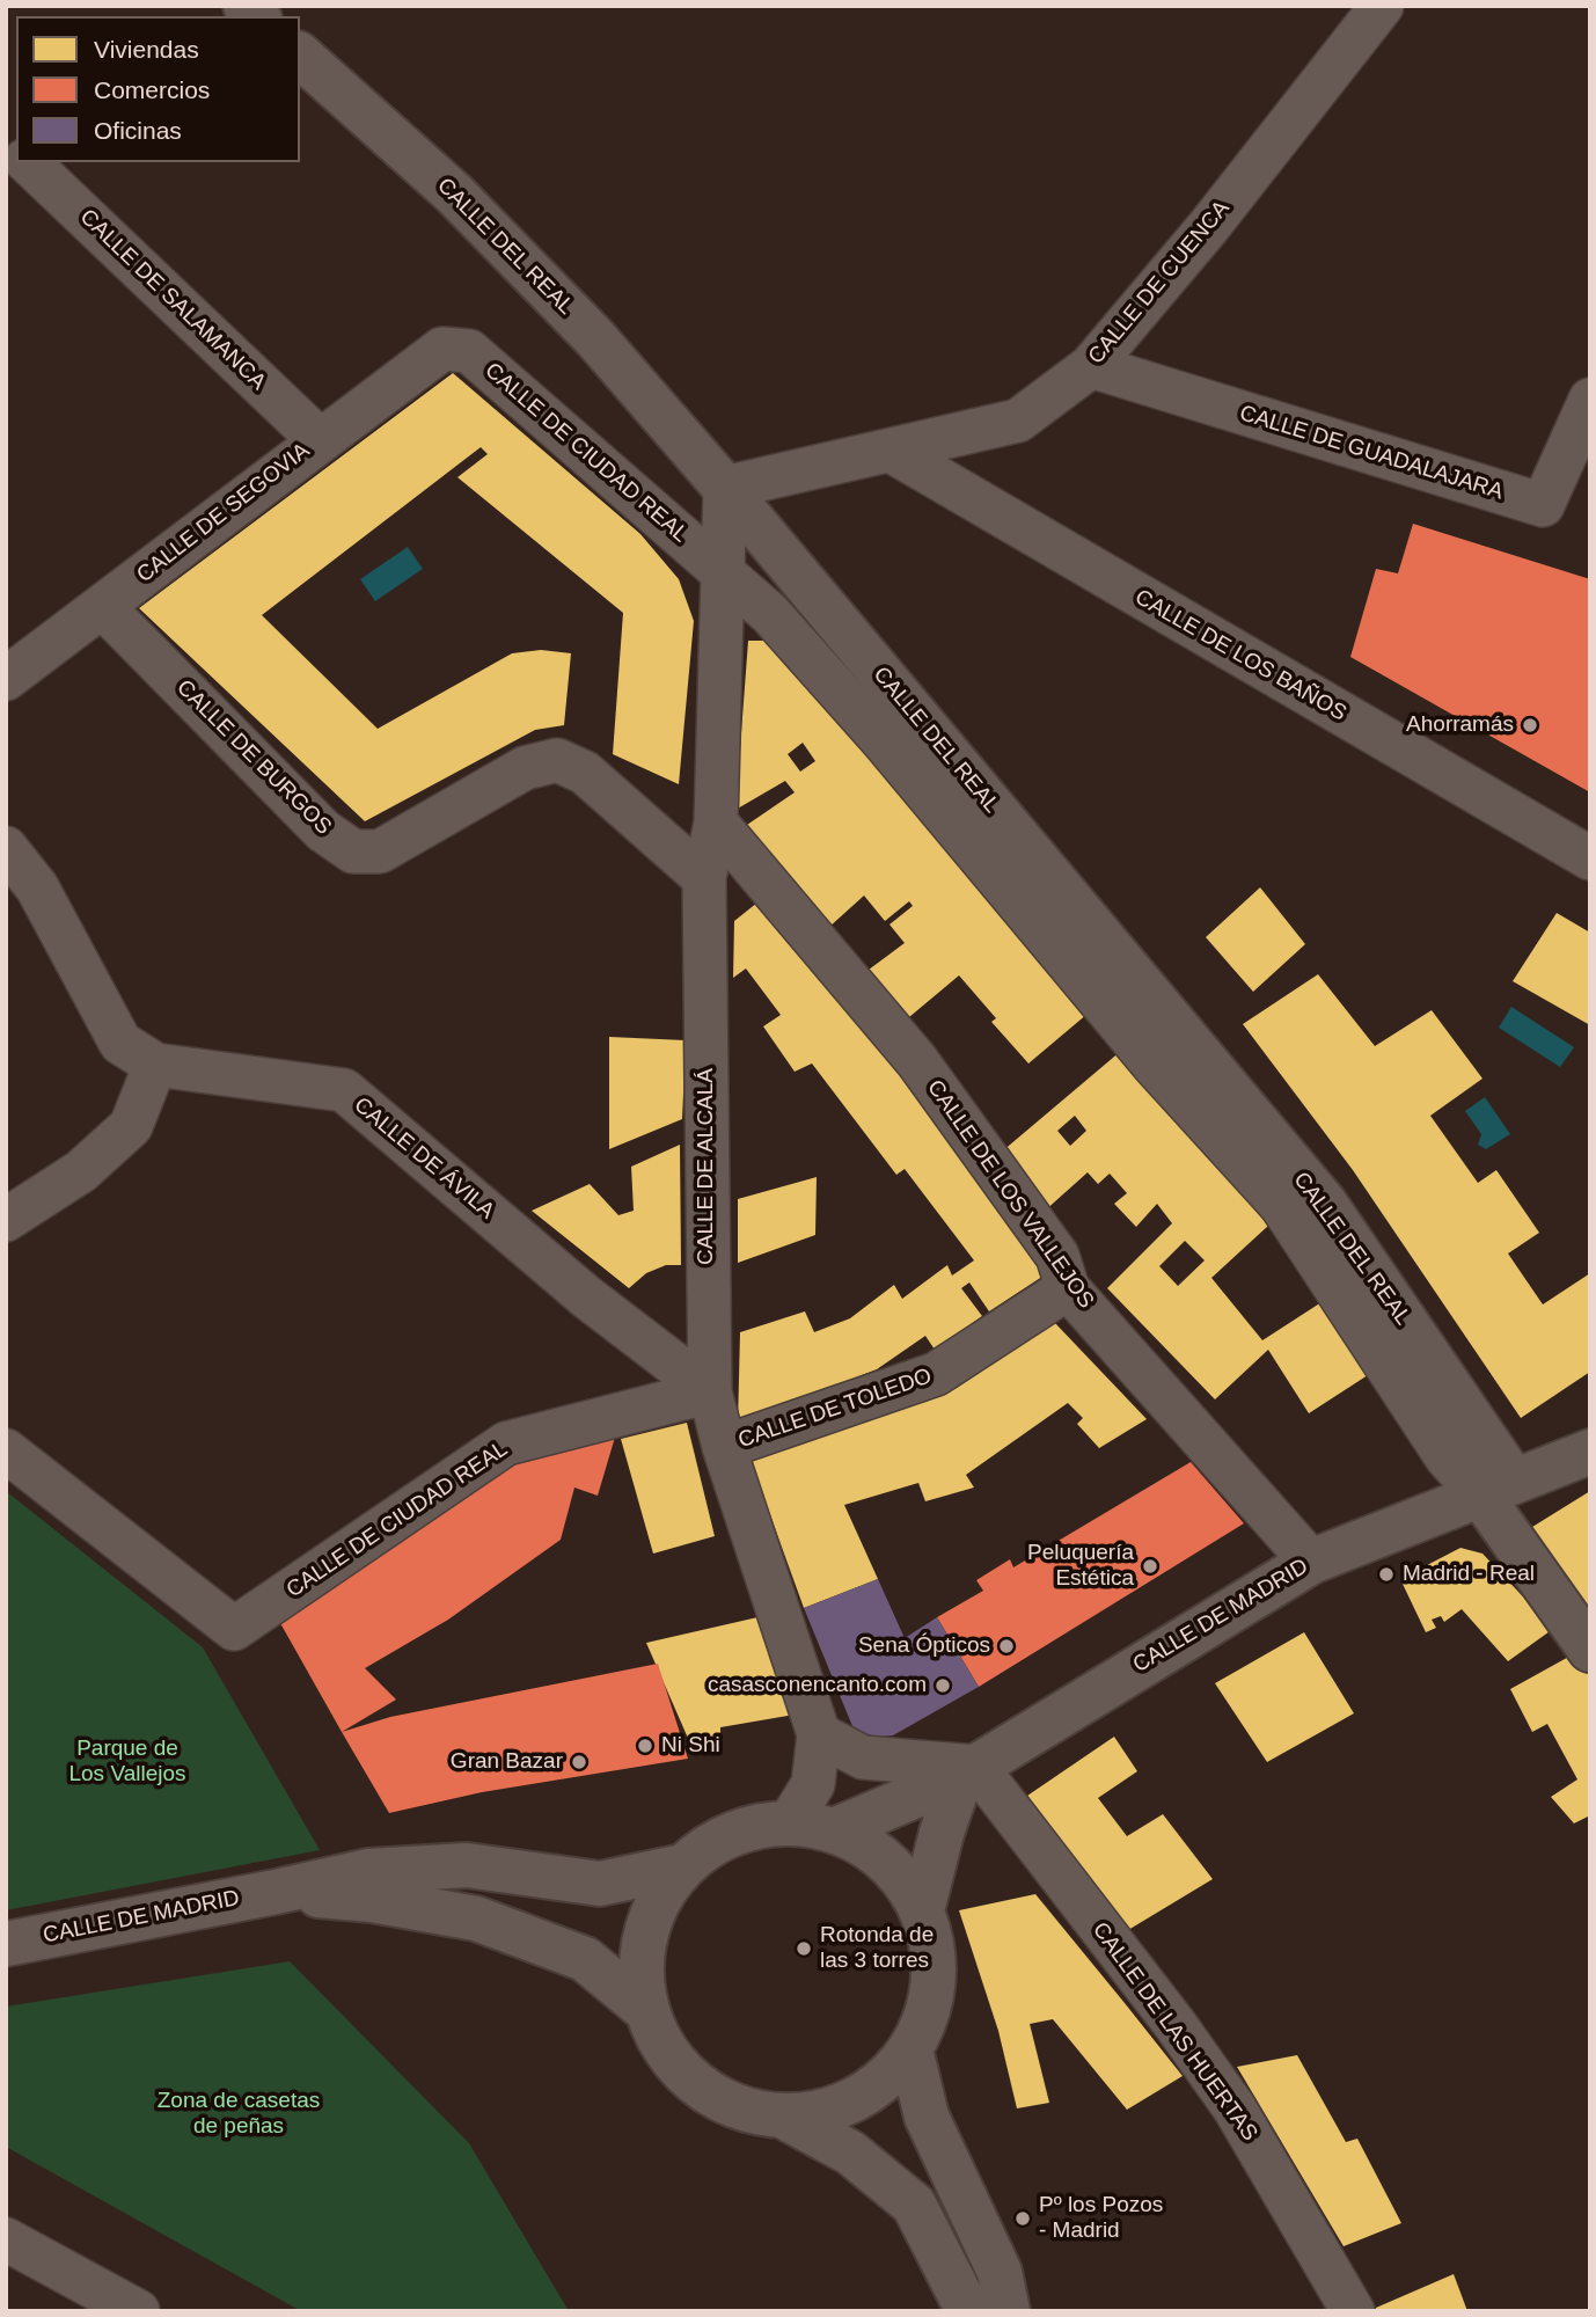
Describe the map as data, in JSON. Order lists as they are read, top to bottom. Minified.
{"streets":{"street":["CALLE DEL REAL","CALLE DE CUENCA","CALLE DE SALAMANCA","CALLE DE CIUDAD REAL","CALLE DE GUADALAJARA","CALLE DE SEGOVIA","CALLE DE LOS BAÑOS","CALLE DE BURGOS","CALLE DE ÁVILA","CALLE DE ALCALÁ","CALLE DE LOS VALLEJOS","CALLE DE TOLEDO","CALLE DE MADRID","CALLE DE LAS HUERTAS"]},"crossings":[["CALLE DEL REAL","CALLE DE CUENCA"],["CALLE DEL REAL","CALLE DE CIUDAD REAL"],["CALLE DEL REAL","CALLE DE ALCALÁ"],["CALLE DEL REAL","CALLE DE MADRID"],["CALLE DE CUENCA","CALLE DE GUADALAJARA"],["CALLE DE CUENCA","CALLE DE LOS BAÑOS"],["CALLE DE CUENCA","CALLE DE ALCALÁ"],["CALLE DE SALAMANCA","CALLE DE SEGOVIA"],["CALLE DE CIUDAD REAL","CALLE DE SEGOVIA"],["CALLE DE CIUDAD REAL","CALLE DE ÁVILA"],["CALLE DE CIUDAD REAL","CALLE DE ALCALÁ"],["CALLE DE CIUDAD REAL","CALLE DE MADRID"],["CALLE DE SEGOVIA","CALLE DE BURGOS"],["CALLE DE BURGOS","CALLE DE ALCALÁ"],["CALLE DE ÁVILA","CALLE DE ALCALÁ"],["CALLE DE ALCALÁ","CALLE DE LOS VALLEJOS"],["CALLE DE ALCALÁ","CALLE DE TOLEDO"],["CALLE DE LOS VALLEJOS","CALLE DE TOLEDO"],["CALLE DE LOS VALLEJOS","CALLE DE MADRID"],["CALLE DE MADRID","CALLE DE LAS HUERTAS"]],"parks":["Parque de Los Vallejos","Zona de casetas de peñas"],"places":["Ahorramás","Peluquería Estética","Madrid - Real","Sena Ópticos","casasconencanto.com","Ni Shi","Gran Bazar","Rotonda de las 3 torres","Pº los Pozos - Madrid"],"legend":["Viviendas","Comercios","Oficinas"]}
